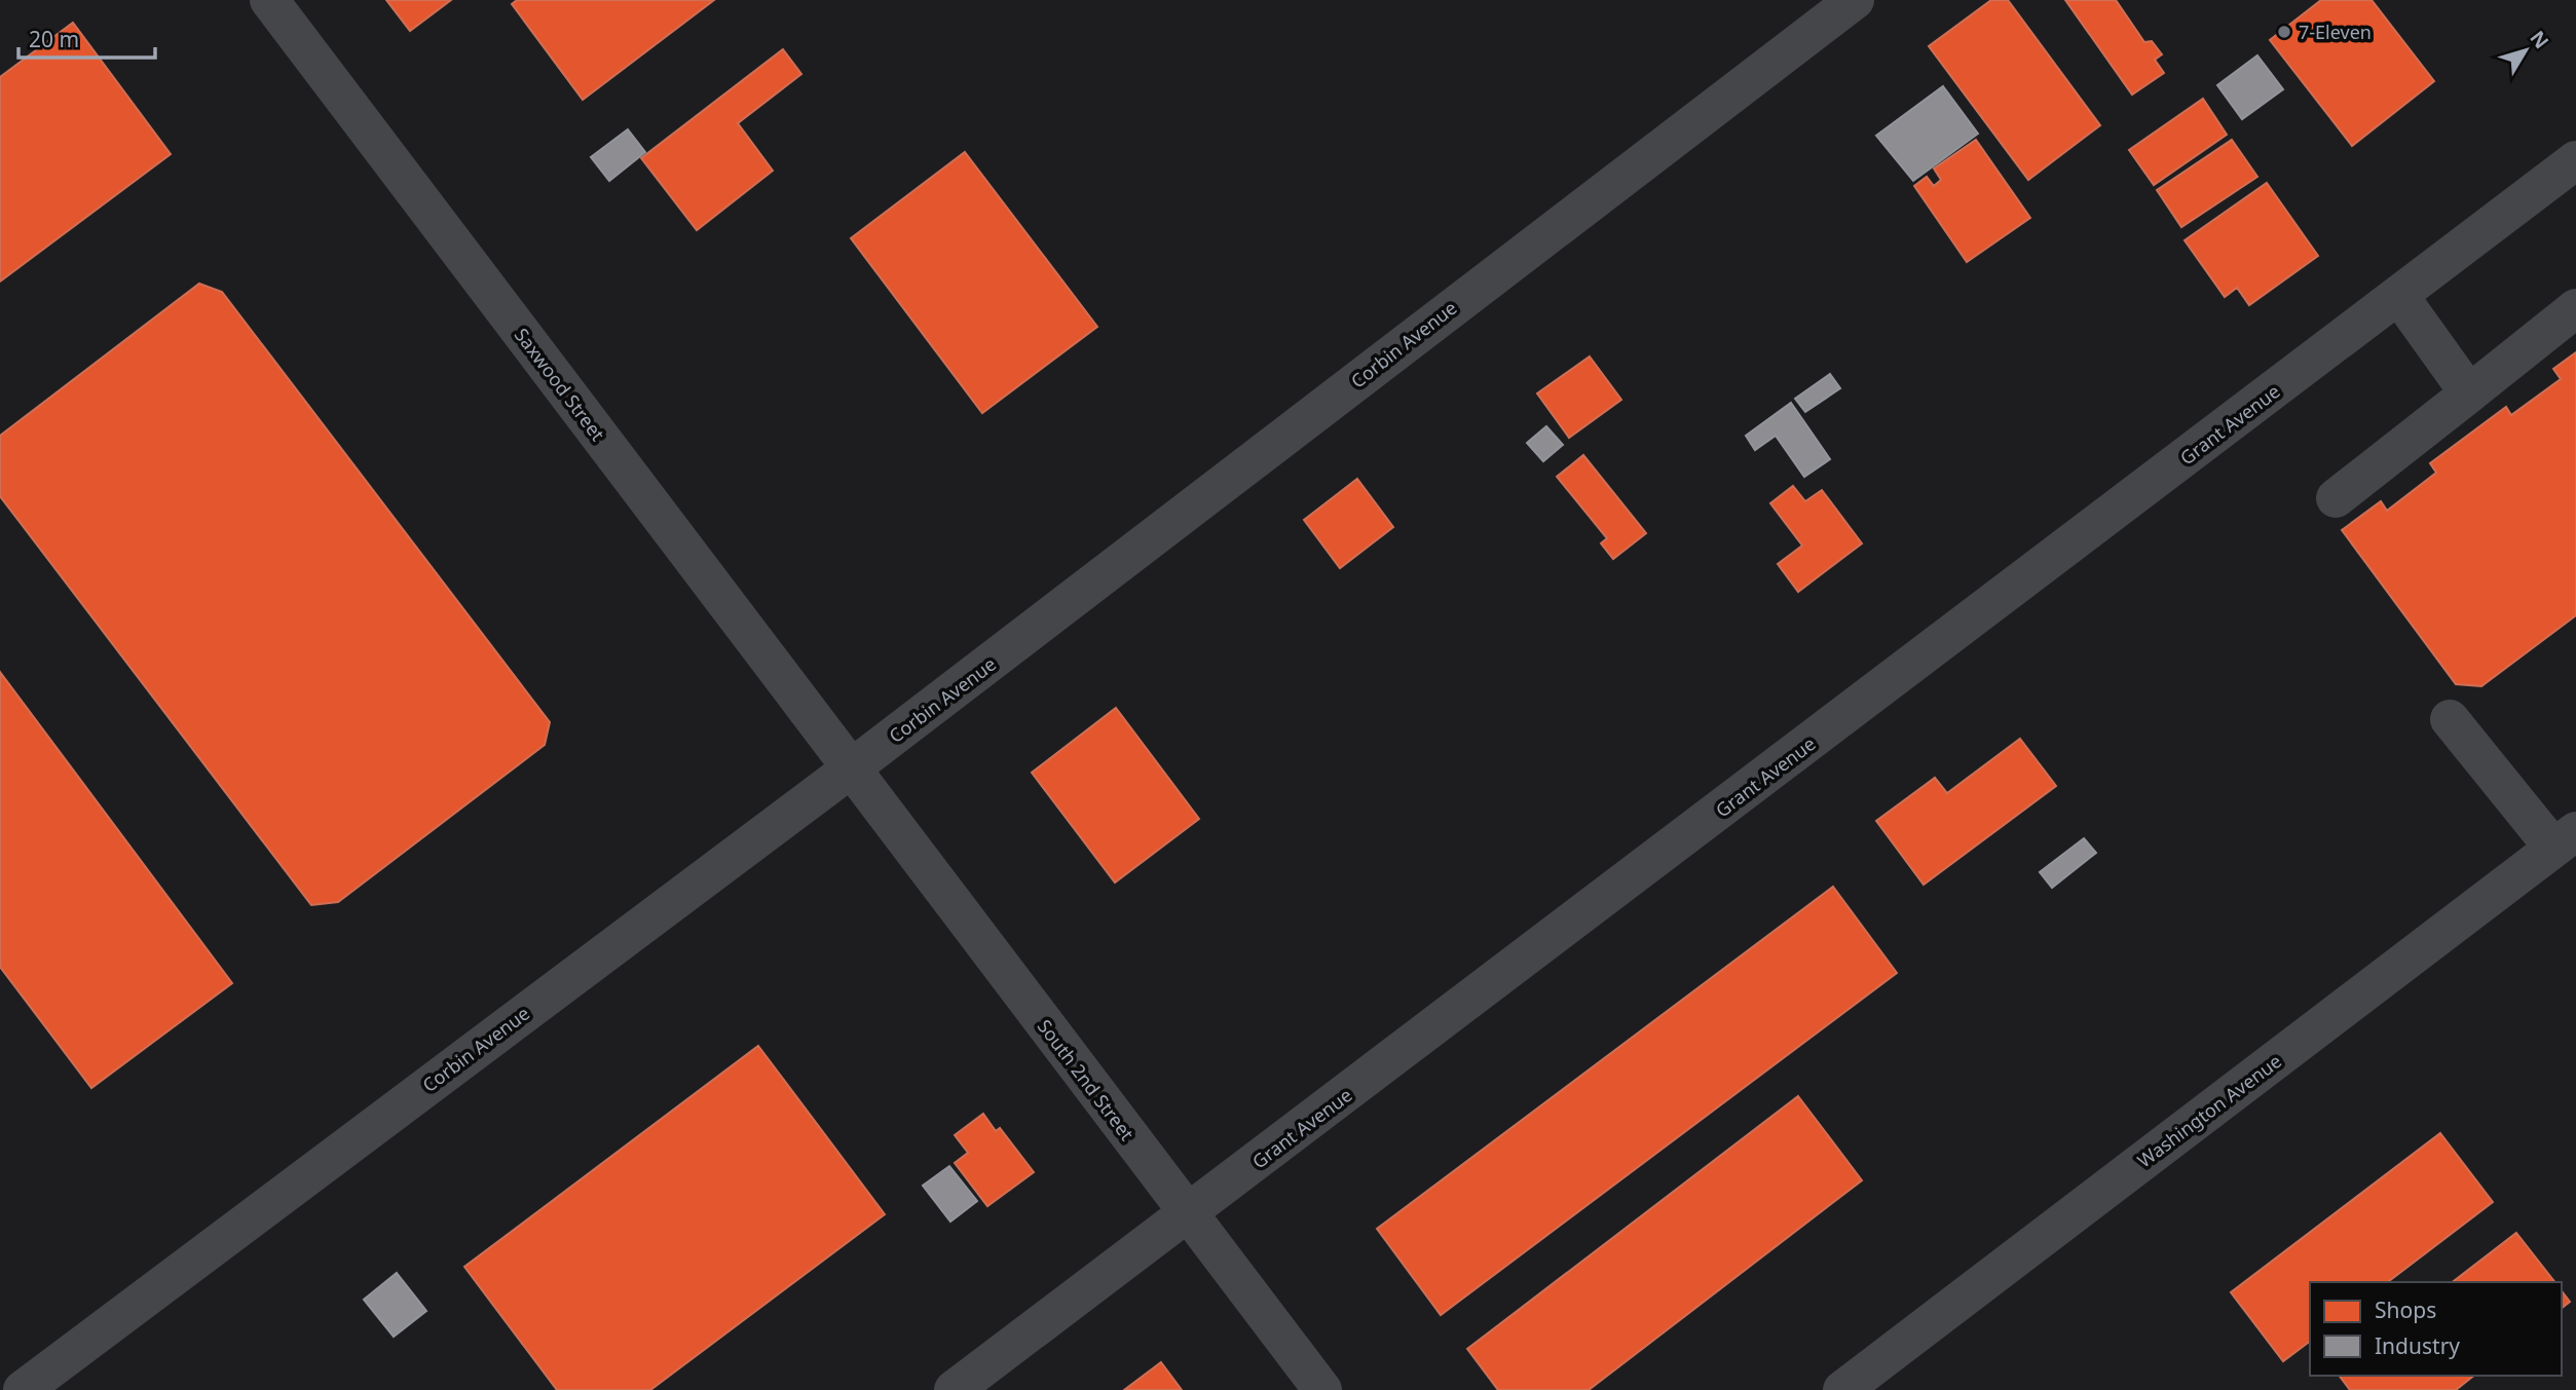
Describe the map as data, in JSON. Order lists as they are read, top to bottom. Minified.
{"streets":{"street":["Corbin Avenue","Saxwood Street","Grant Avenue","South 2nd Street","Washington Avenue"]},"crossings":[["Corbin Avenue","Saxwood Street"],["Corbin Avenue","South 2nd Street"],["Saxwood Street","South 2nd Street"],["Grant Avenue","South 2nd Street"]],"places":["7-Eleven"],"legend":["Shops","Industry"],"scale_bar":"20 m","north":"top right"}
